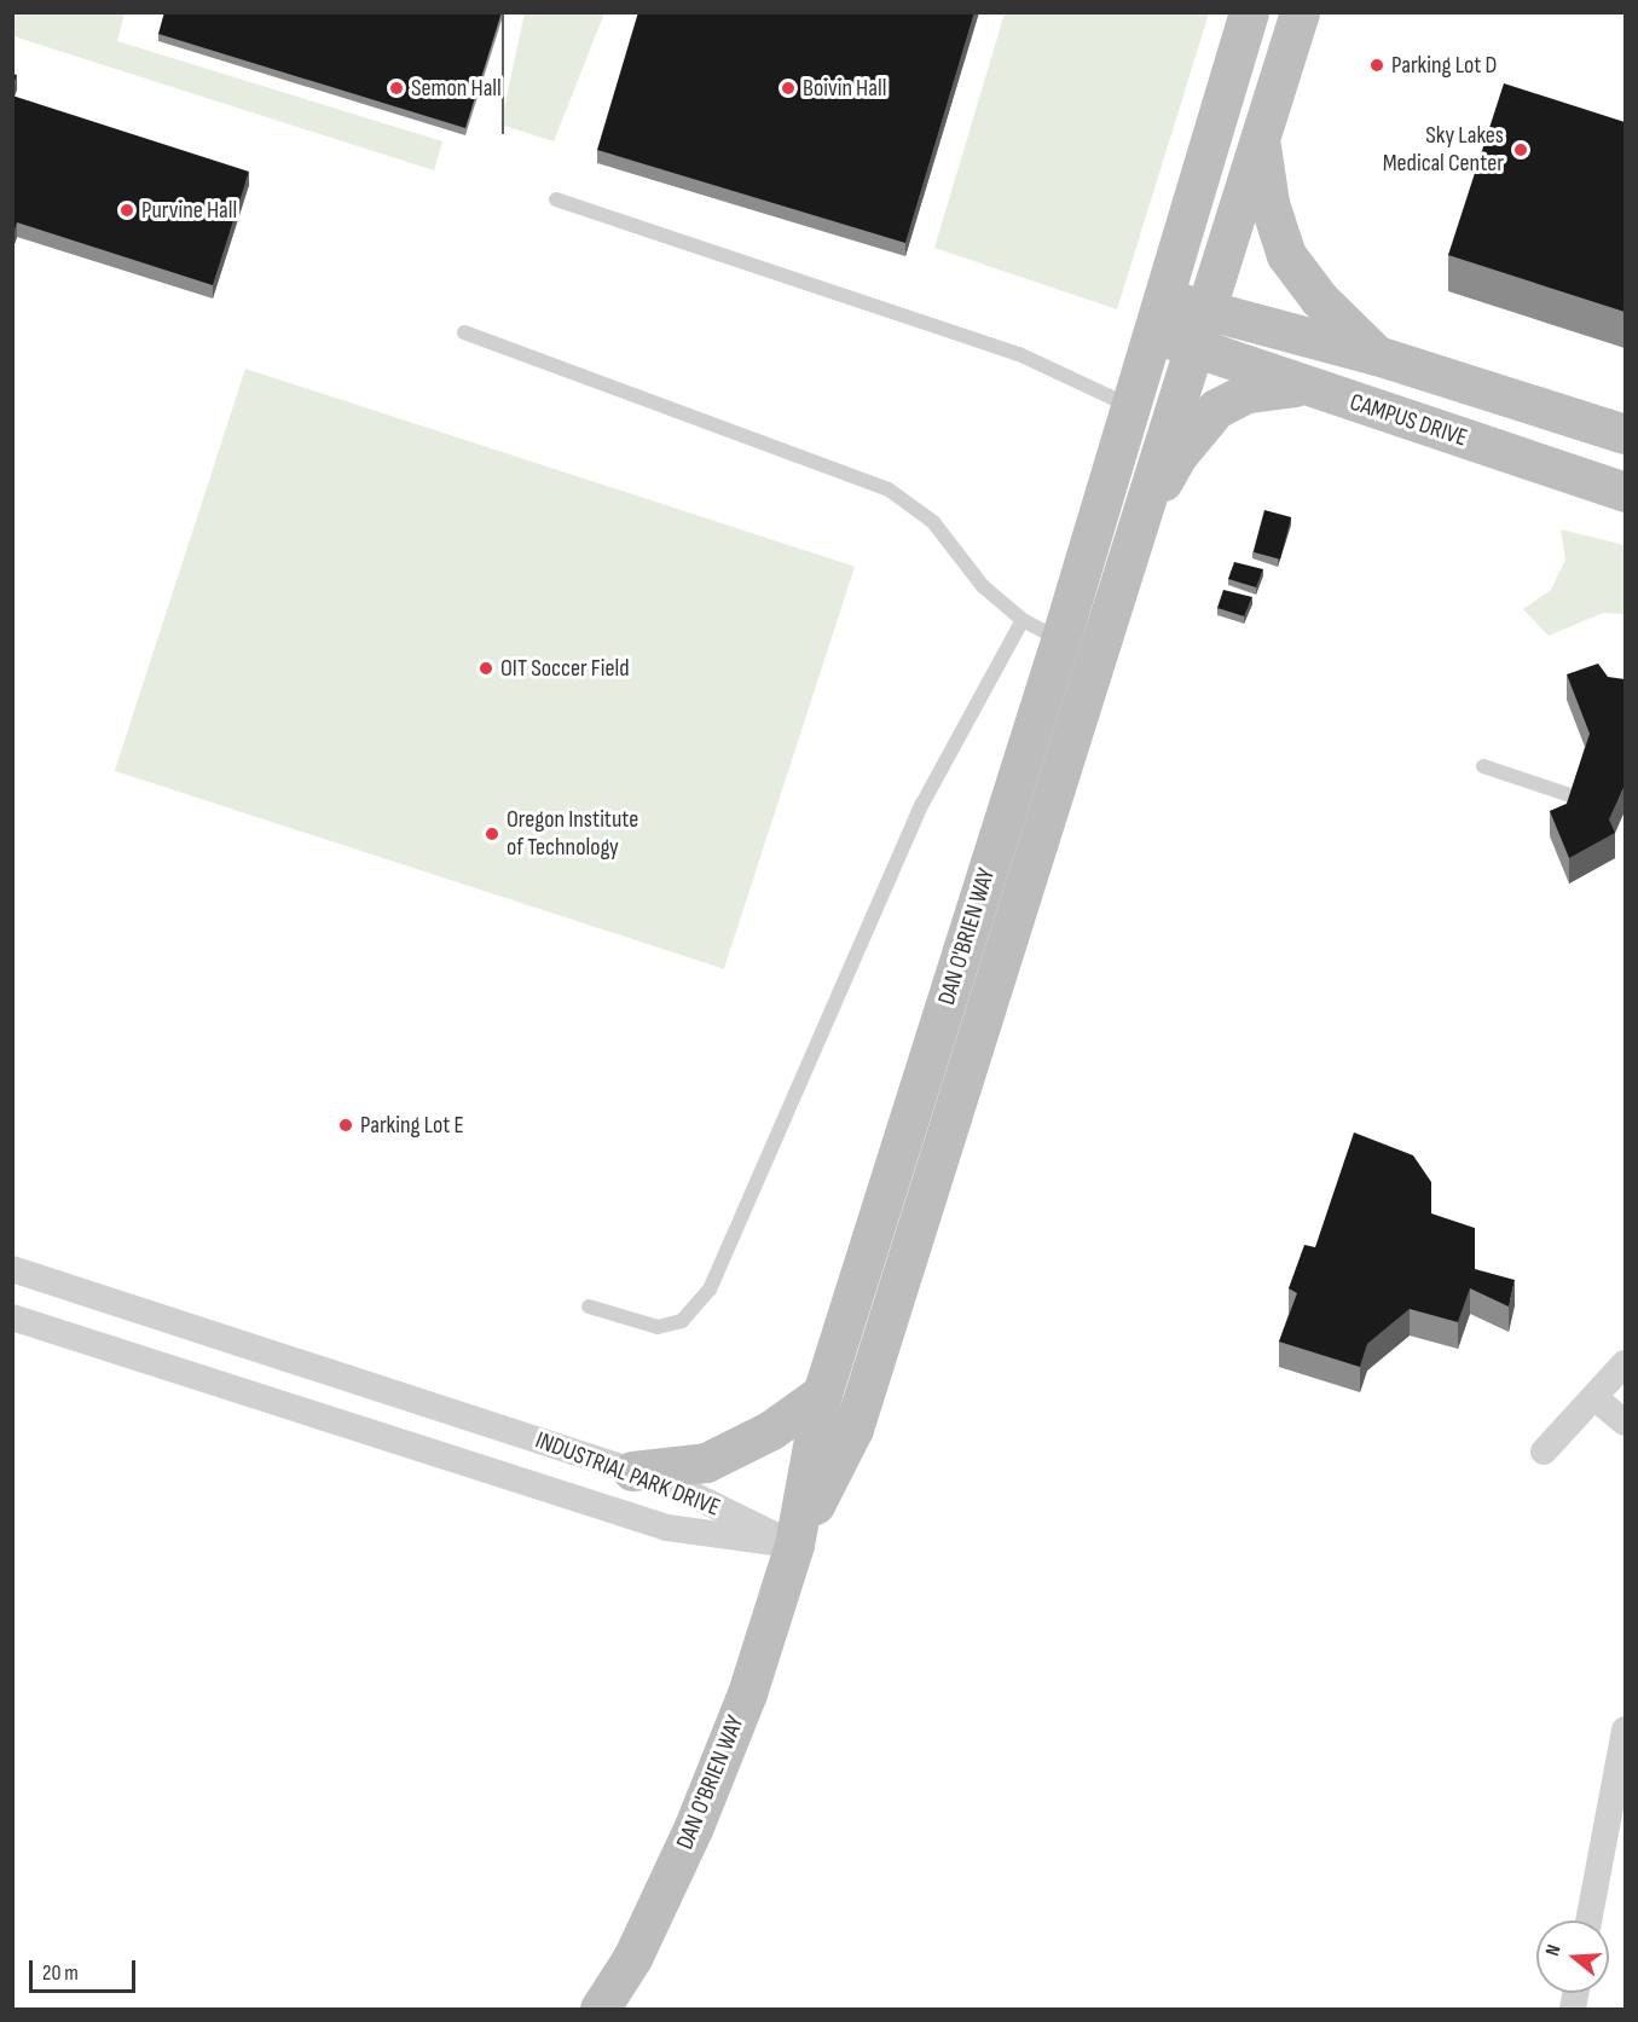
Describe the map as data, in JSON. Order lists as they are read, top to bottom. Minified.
{"streets":{"street":["CAMPUS DRIVE","DAN O'BRIEN WAY","INDUSTRIAL PARK DRIVE"]},"crossings":[["CAMPUS DRIVE","DAN O'BRIEN WAY"],["DAN O'BRIEN WAY","INDUSTRIAL PARK DRIVE"]],"places":["Parking Lot D","Semon Hall","Boivin Hall","Sky Lakes Medical Center","Purvine Hall","OIT Soccer Field","Oregon Institute of Technology","Parking Lot E"],"scale_bar":"20 m","north":"left"}
